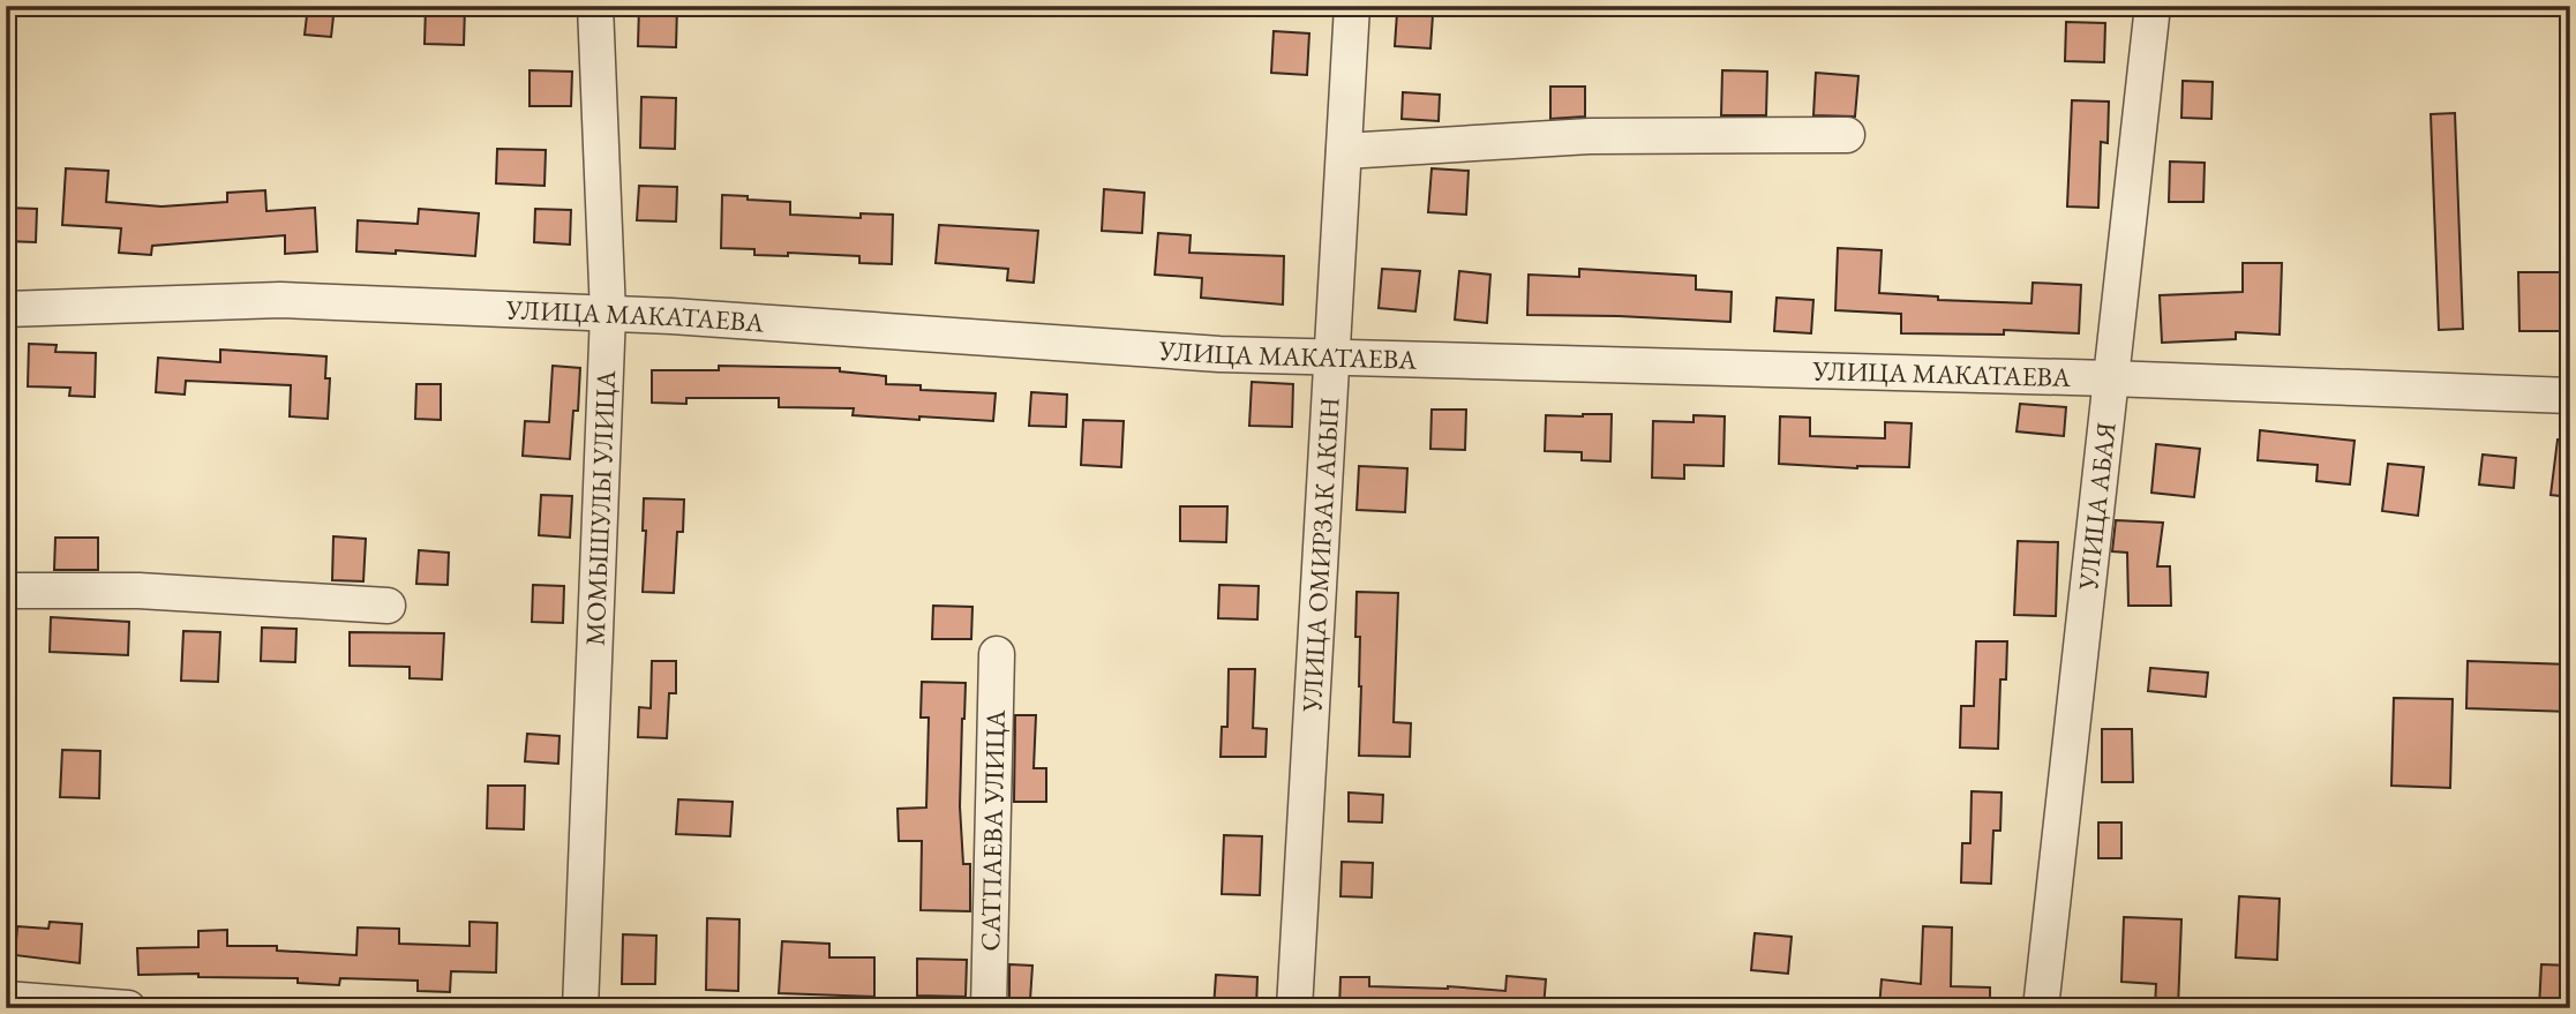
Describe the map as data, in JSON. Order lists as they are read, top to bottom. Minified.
{"streets":{"street":["УЛИЦА МАКАТАЕВА","МОМЫШУЛЫ УЛИЦА","УЛИЦА АБАЯ","УЛИЦА ОМИРЗАК АКЫН","САТПАЕВА УЛИЦА"]},"crossings":[["УЛИЦА МАКАТАЕВА","МОМЫШУЛЫ УЛИЦА"],["УЛИЦА МАКАТАЕВА","УЛИЦА АБАЯ"],["УЛИЦА МАКАТАЕВА","УЛИЦА ОМИРЗАК АКЫН"]]}
